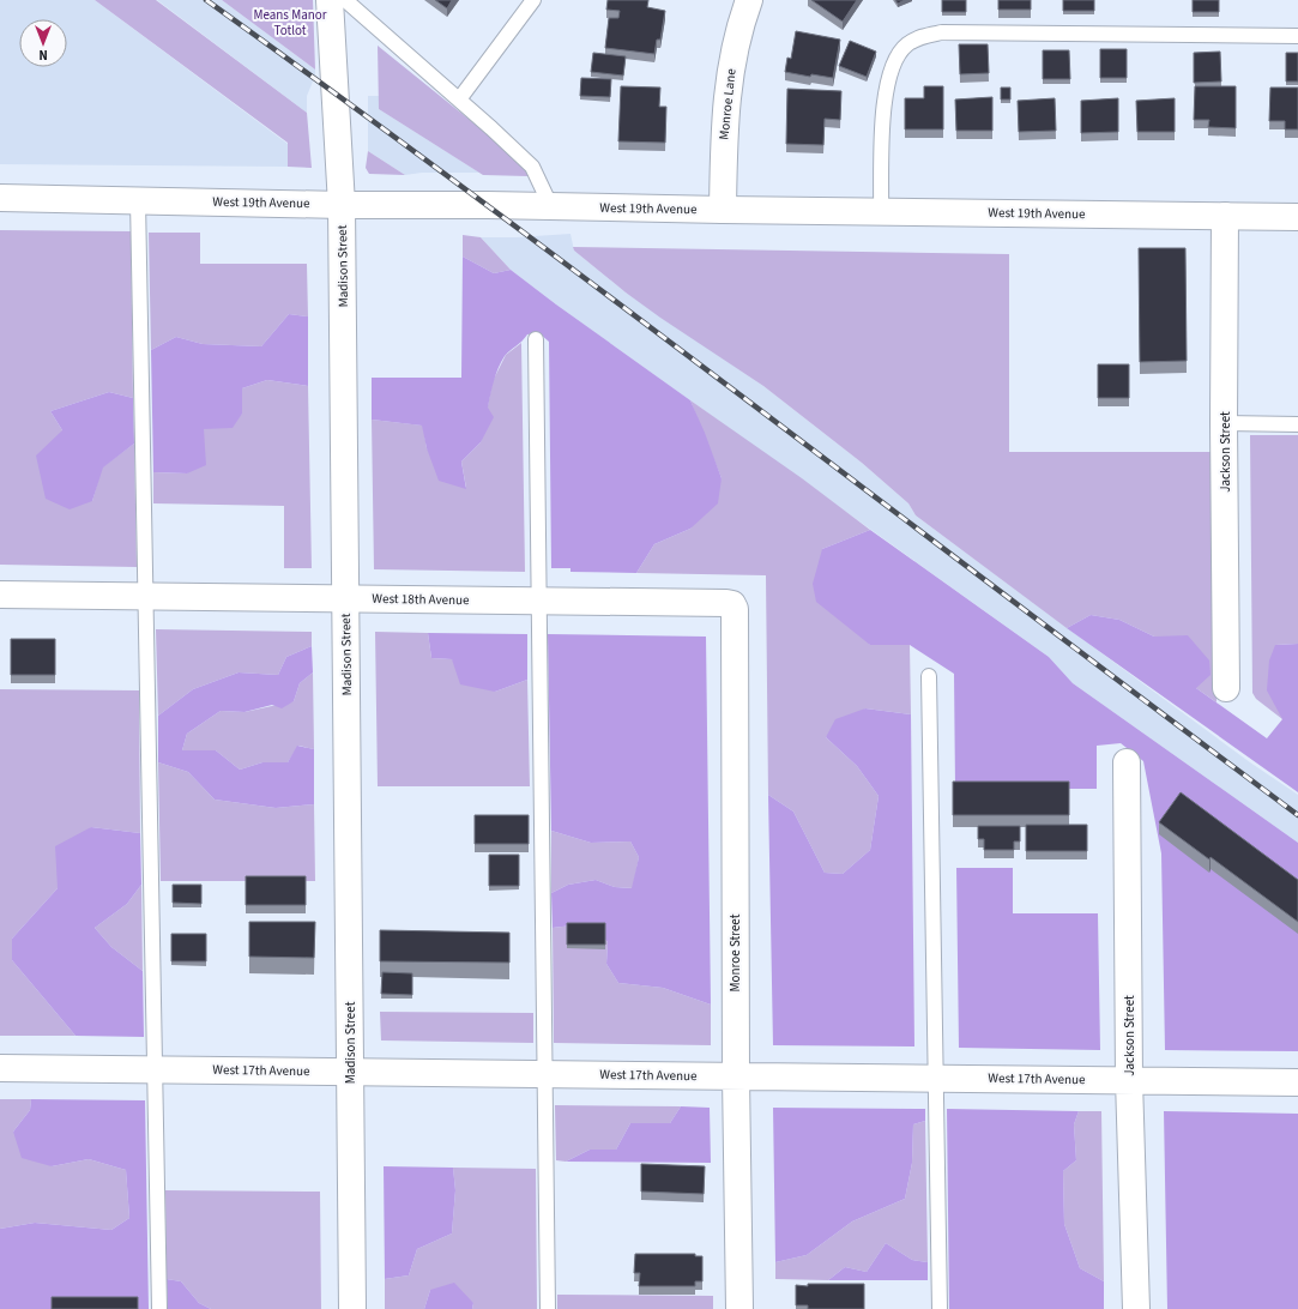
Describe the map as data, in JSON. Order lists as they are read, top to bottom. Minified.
{"streets":{"street":["Monroe Lane","West 19th Avenue","Madison Street","Jackson Street","West 18th Avenue","Monroe Street","West 17th Avenue"]},"crossings":[["Monroe Lane","West 19th Avenue"],["West 19th Avenue","Madison Street"],["West 19th Avenue","Jackson Street"],["Madison Street","West 18th Avenue"],["Madison Street","West 17th Avenue"],["Jackson Street","West 17th Avenue"],["West 18th Avenue","Monroe Street"],["Monroe Street","West 17th Avenue"]],"parks":["Means Manor Totlot"],"north":"bottom"}
